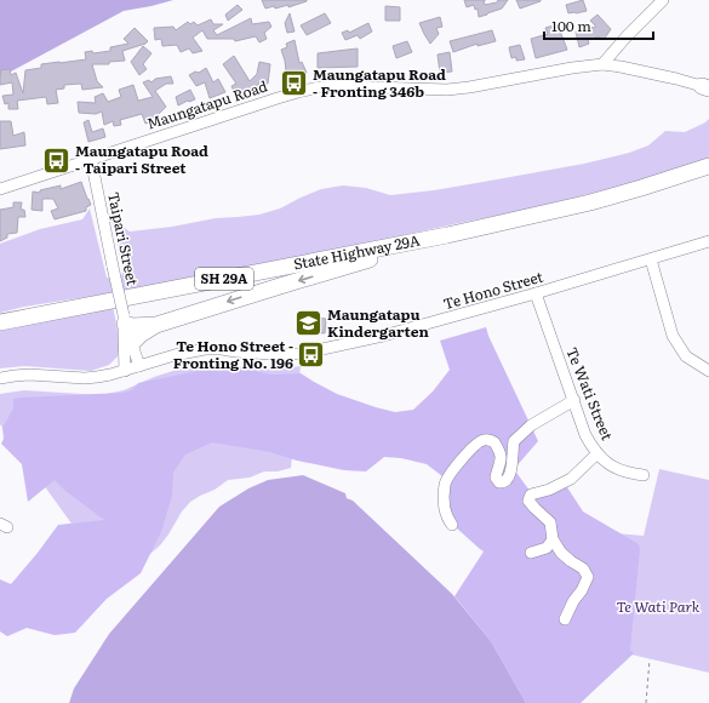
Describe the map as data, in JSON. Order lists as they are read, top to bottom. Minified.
{"streets":{"highway":["State Highway 29A","SH 29A"],"street":["Maungatapu Road","Taipari Street","Te Hono Street","Te Wati Street"]},"crossings":[["Maungatapu Road","Taipari Street"],["Taipari Street","SH 29A"],["Taipari Street","Te Hono Street"],["State Highway 29A","SH 29A"],["Te Hono Street","Te Wati Street"]],"parks":["Te Wati Park"],"places":{"bus stop":["Maungatapu Road - Fronting 346b","Maungatapu Road - Taipari Street","Te Hono Street - Fronting No. 196"],"school or university":["Maungatapu Kindergarten"]},"scale_bar":"100 m"}
